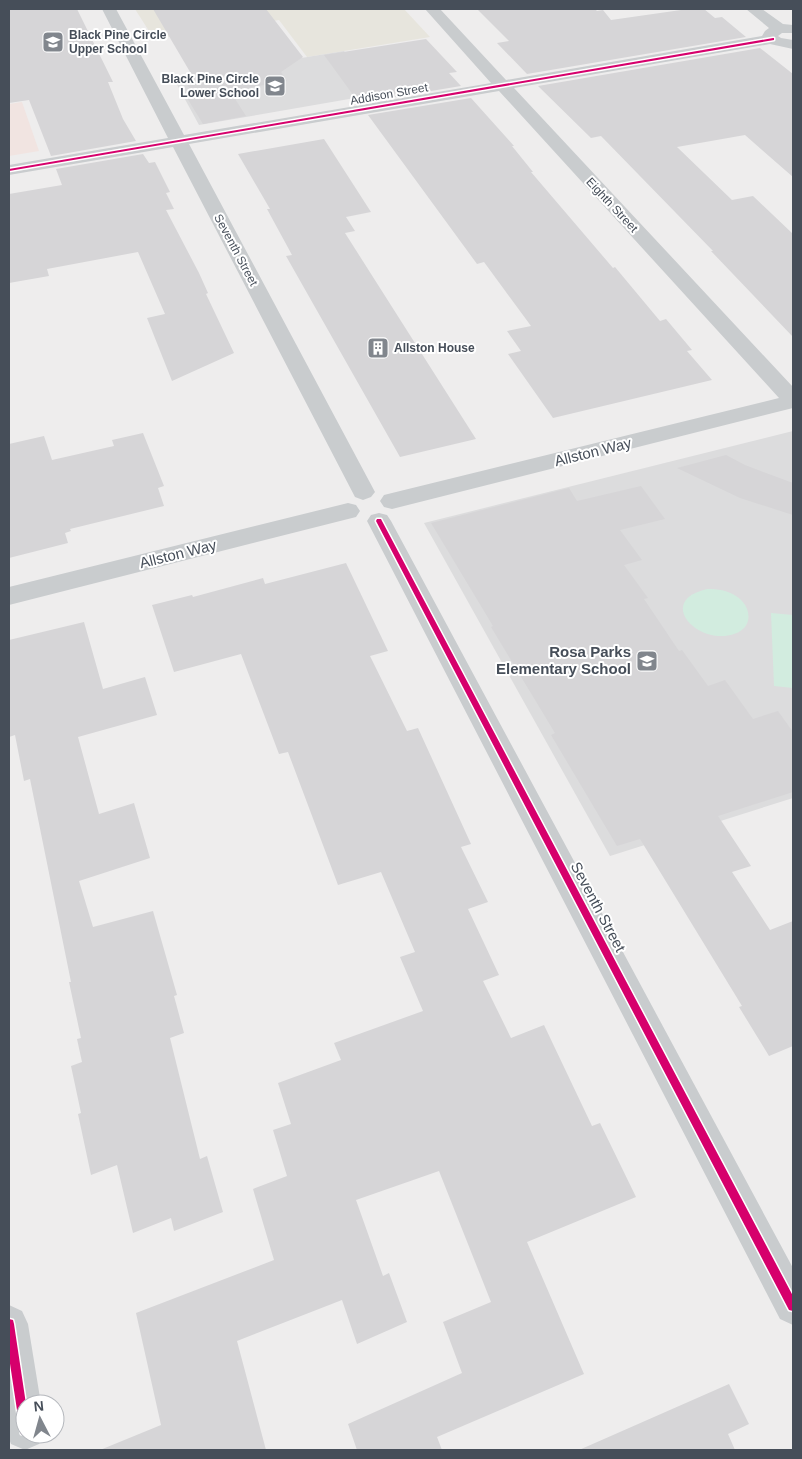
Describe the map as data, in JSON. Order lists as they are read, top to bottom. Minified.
{"streets":{"street":["Addison Street","Eighth Street","Seventh Street","Allston Way"]},"crossings":[["Addison Street","Eighth Street"],["Addison Street","Seventh Street"],["Eighth Street","Allston Way"],["Seventh Street","Allston Way"]],"places":{"school or university":["Black Pine Circle Upper School","Black Pine Circle Lower School","Rosa Parks Elementary School"],"building":["Allston House"]},"north":"top"}
